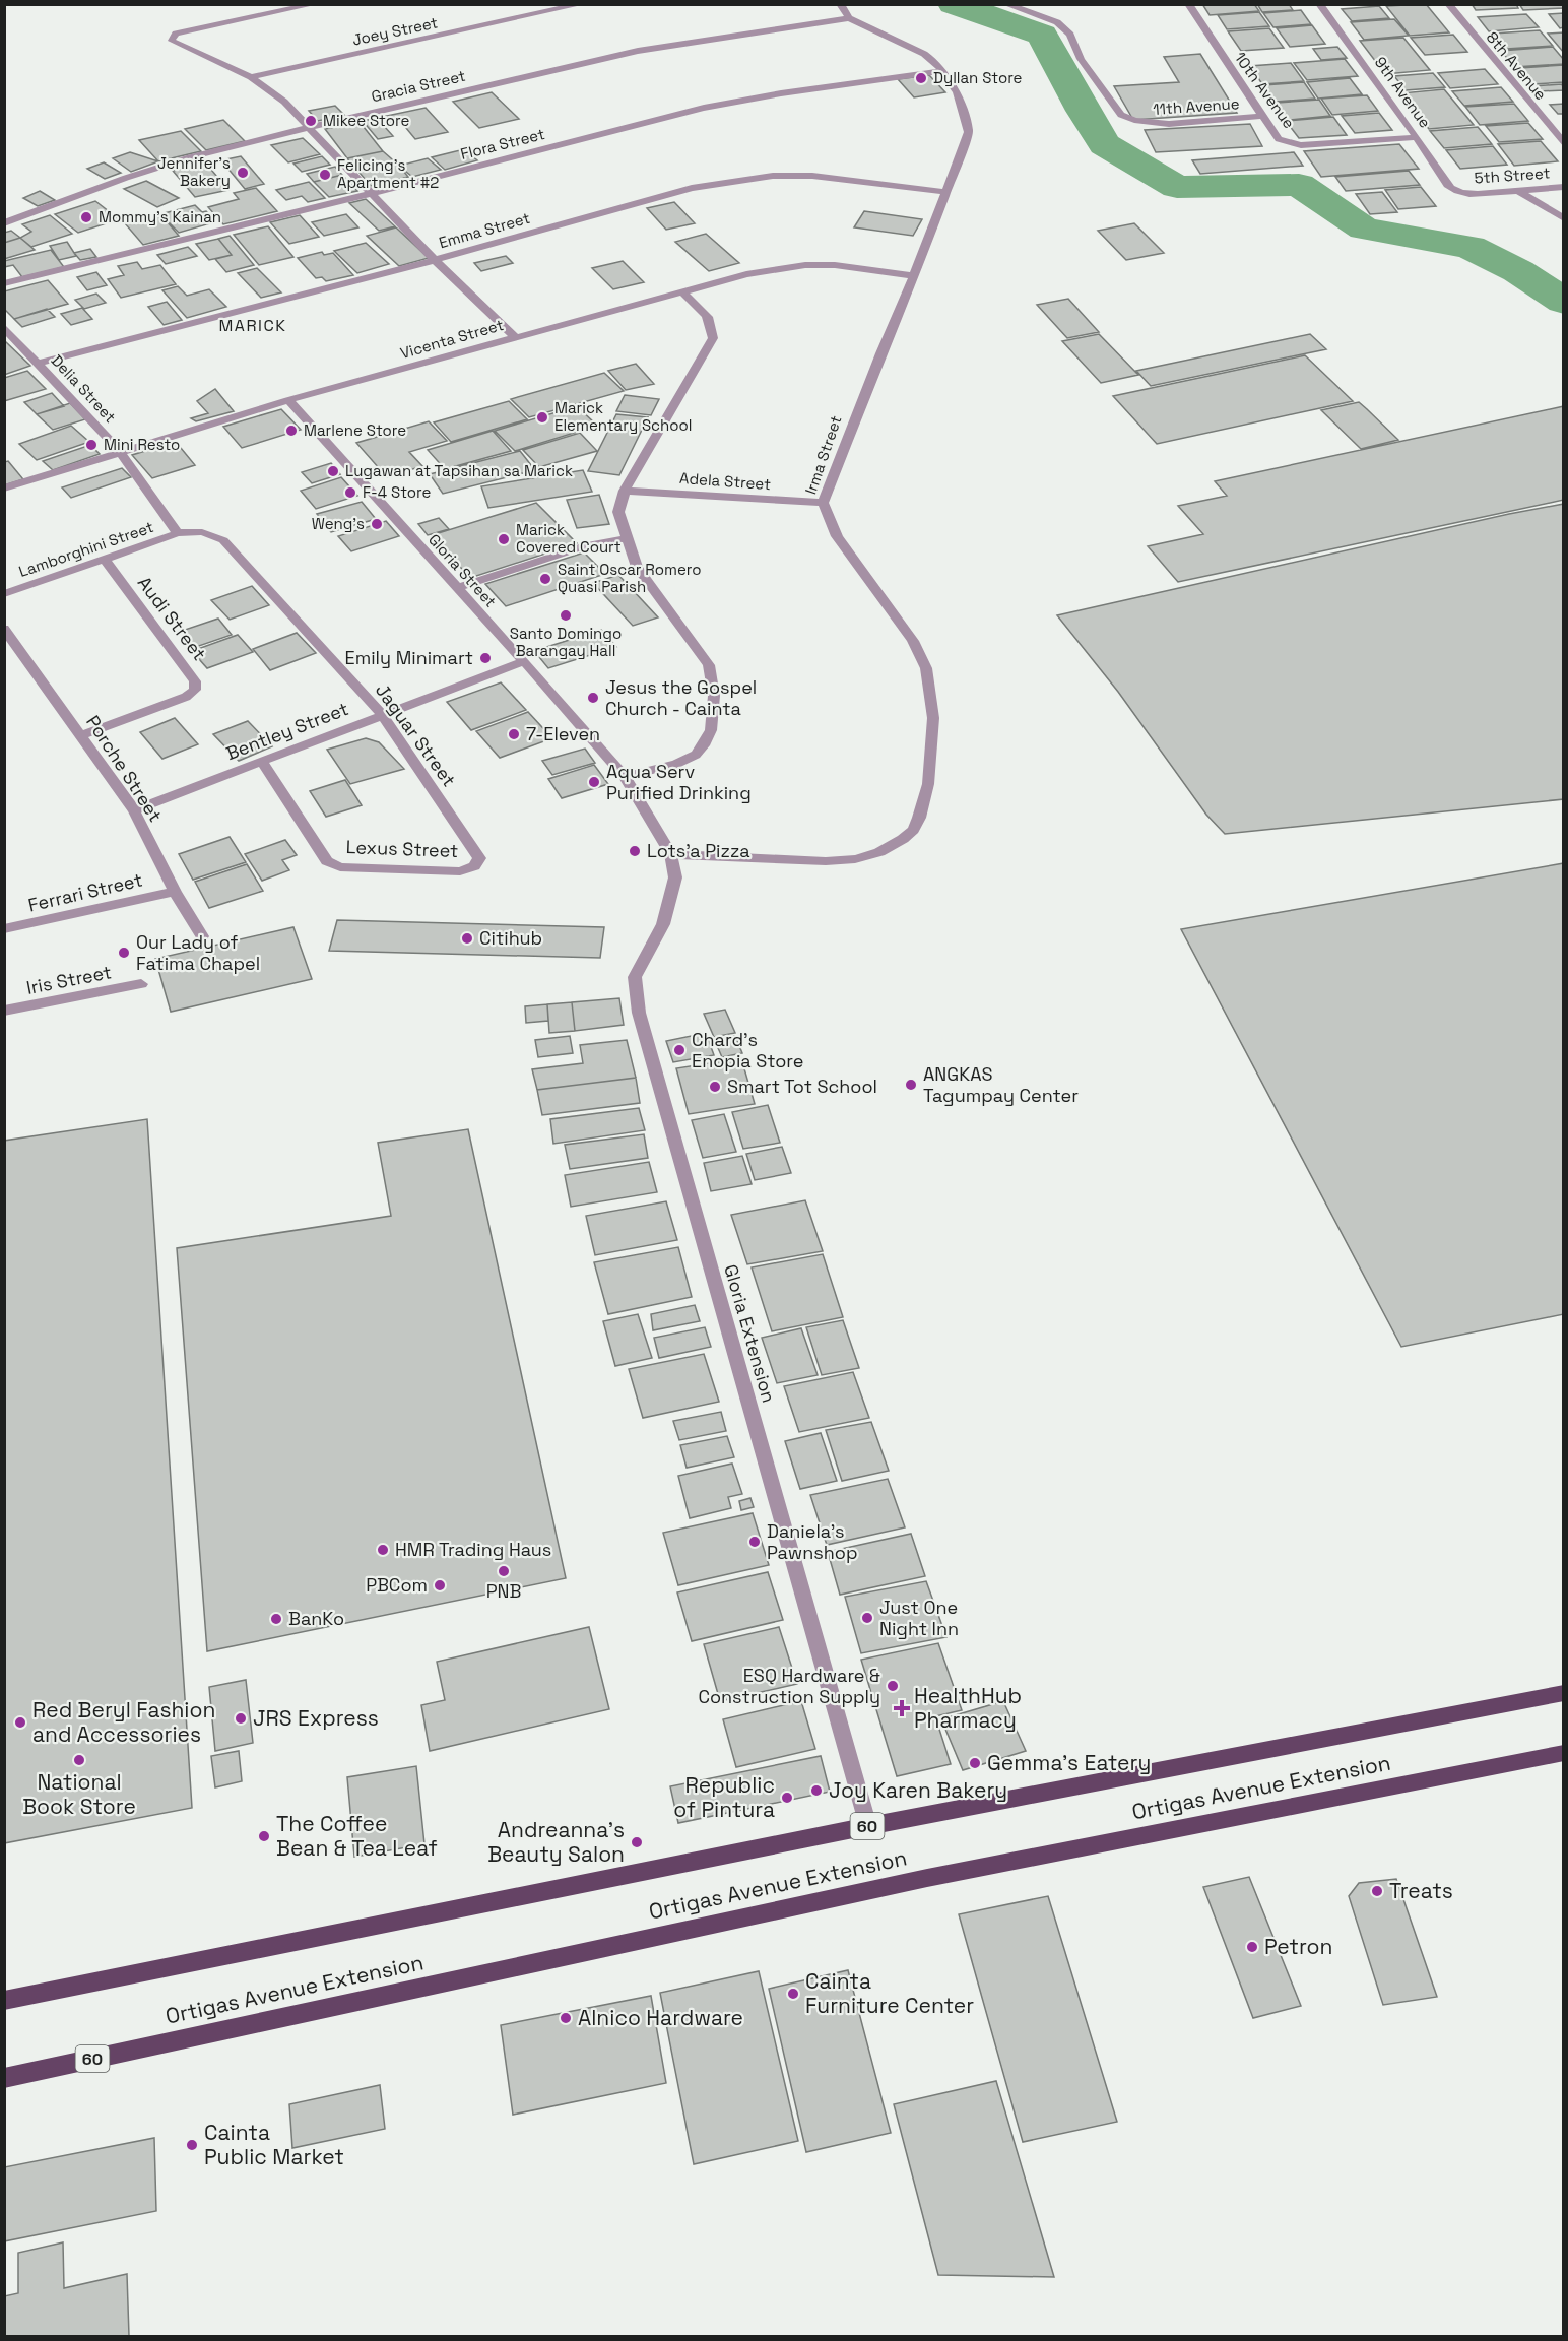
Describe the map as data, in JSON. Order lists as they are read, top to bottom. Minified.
{"streets":{"main road":["Ortigas Avenue Extension","60"],"street":["Joey Street","8th Avenue","Gracia Street","10th Avenue","9th Avenue","11th Avenue","Flora Street","5th Street","Emma Street","Vicenta Street","Delia Street","Irma Street","Adela Street","Lamborghini Street","Gloria Street","Audi Street","Bentley Street","Jaguar Street","Porche Street","Lexus Street","Ferrari Street","Iris Street","Gloria Extension"]},"crossings":[["Gracia Street","Irma Street"],["10th Avenue","9th Avenue"],["10th Avenue","11th Avenue"],["9th Avenue","5th Street"],["Flora Street","Irma Street"],["Emma Street","Delia Street"],["Emma Street","Irma Street"],["Vicenta Street","Delia Street"],["Vicenta Street","Irma Street"],["Vicenta Street","Gloria Street"],["Delia Street","Lamborghini Street"],["Delia Street","Jaguar Street"],["Irma Street","Adela Street"],["Irma Street","Gloria Street"],["Irma Street","Gloria Extension"],["Lamborghini Street","Audi Street"],["Lamborghini Street","Jaguar Street"],["Gloria Street","Bentley Street"],["Gloria Street","Gloria Extension"],["Audi Street","Porche Street"],["Bentley Street","Jaguar Street"],["Bentley Street","Porche Street"],["Bentley Street","Lexus Street"],["Jaguar Street","Lexus Street"],["Porche Street","Ferrari Street"],["Gloria Extension","Ortigas Avenue Extension"]],"districts":["MARICK"],"places":{"other":["Dyllan Store","Mikee Store","Jennifer's Bakery","Felicing's Apartment #2","Mommy's Kainan","Marick Elementary School","Marlene Store","Mini Resto","Lugawan at Tapsihan sa Marick","F-4 Store","Weng's","Marick Covered Court","Saint Oscar Romero Quasi Parish","Santo Domingo Barangay Hall","Emily Minimart","Jesus the Gospel Church - Cainta","7-Eleven","Aqua Serv Purified Drinking","Lots'a Pizza","Citihub","Our Lady of Fatima Chapel","Chard's Enopia Store","ANGKAS Tagumpay Center","Smart Tot School","Daniela's Pawnshop","HMR Trading Haus","PNB","PBCom","Just One Night Inn","BanKo","ESQ Hardware & Construction Supply","JRS Express","Red Beryl Fashion and Accessories","National Book Store","Gemma's Eatery","Joy Karen Bakery","Republic of Pintura","The Coffee Bean & Tea Leaf","Andreanna's Beauty Salon","Treats","Petron","Cainta Furniture Center","Alnico Hardware","Cainta Public Market"],"health":["HealthHub Pharmacy"]}}
